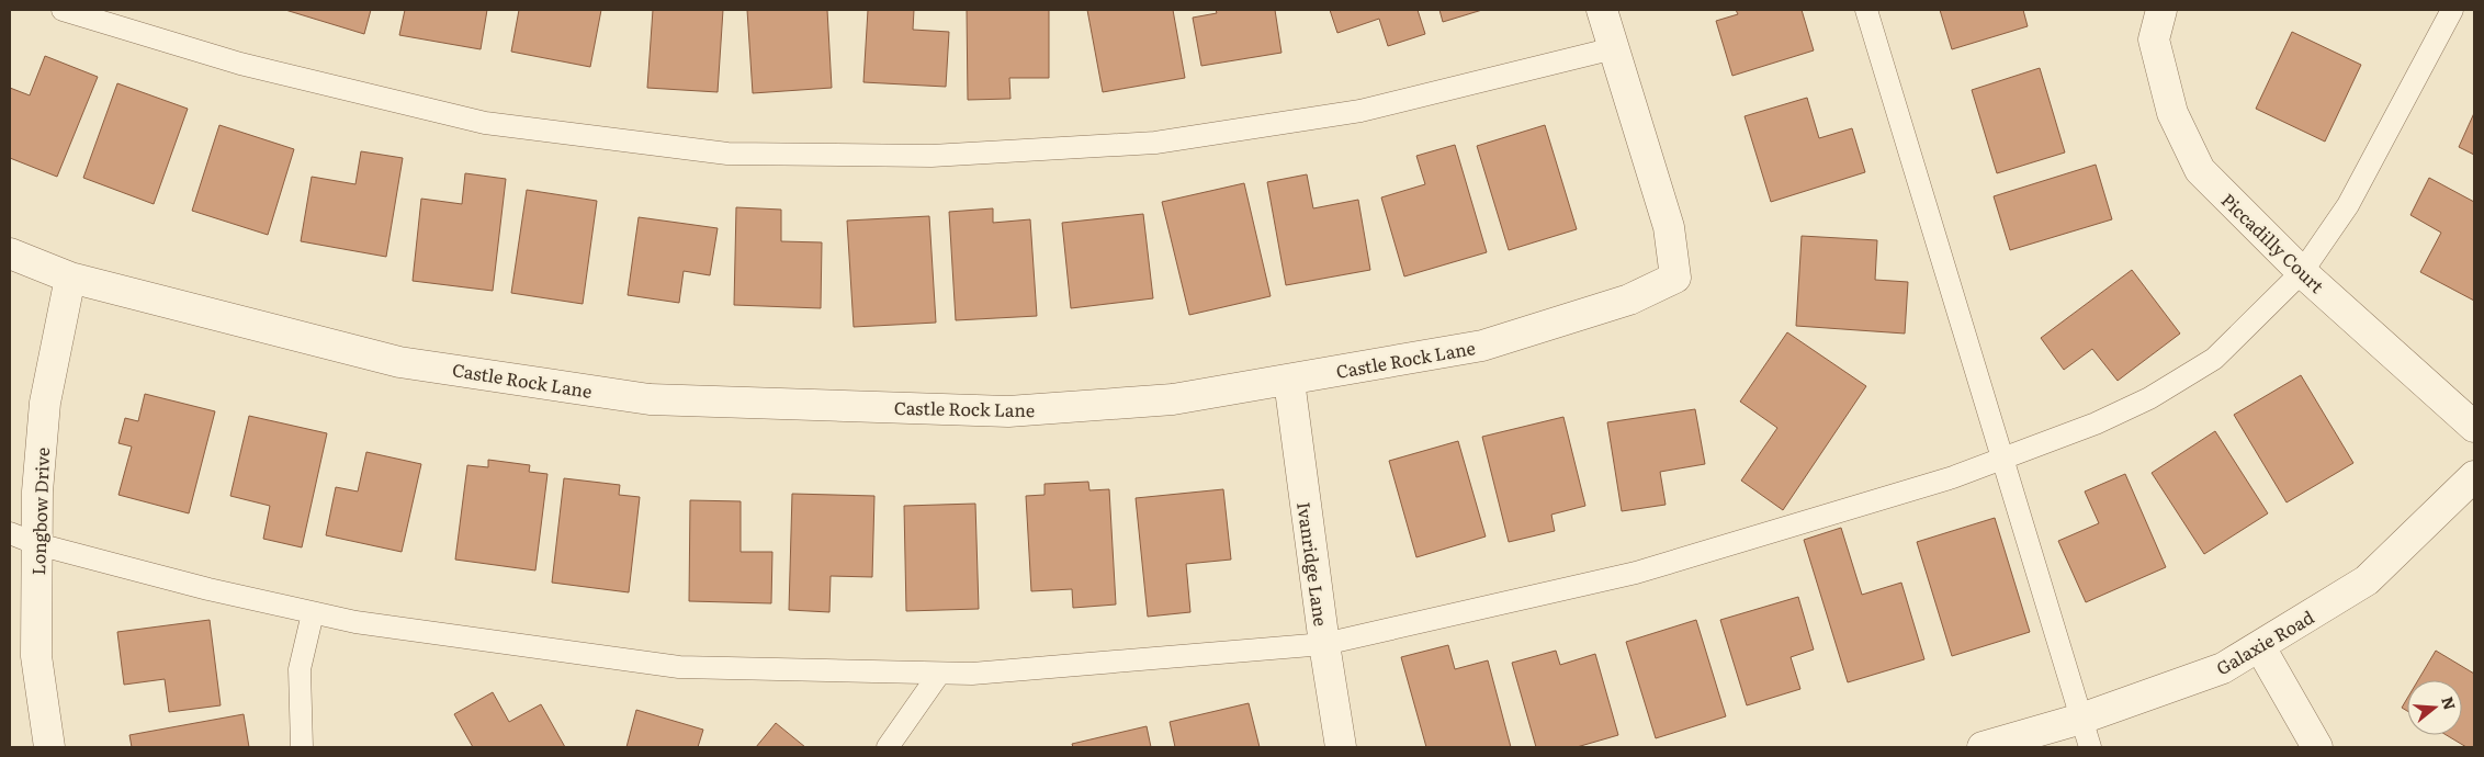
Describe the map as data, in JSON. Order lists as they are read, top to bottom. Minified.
{"streets":{"street":["Piccadilly Court","Castle Rock Lane","Longbow Drive","Ivanridge Lane","Galaxie Road"]},"crossings":[["Castle Rock Lane","Longbow Drive"],["Castle Rock Lane","Ivanridge Lane"]],"north":"right"}
